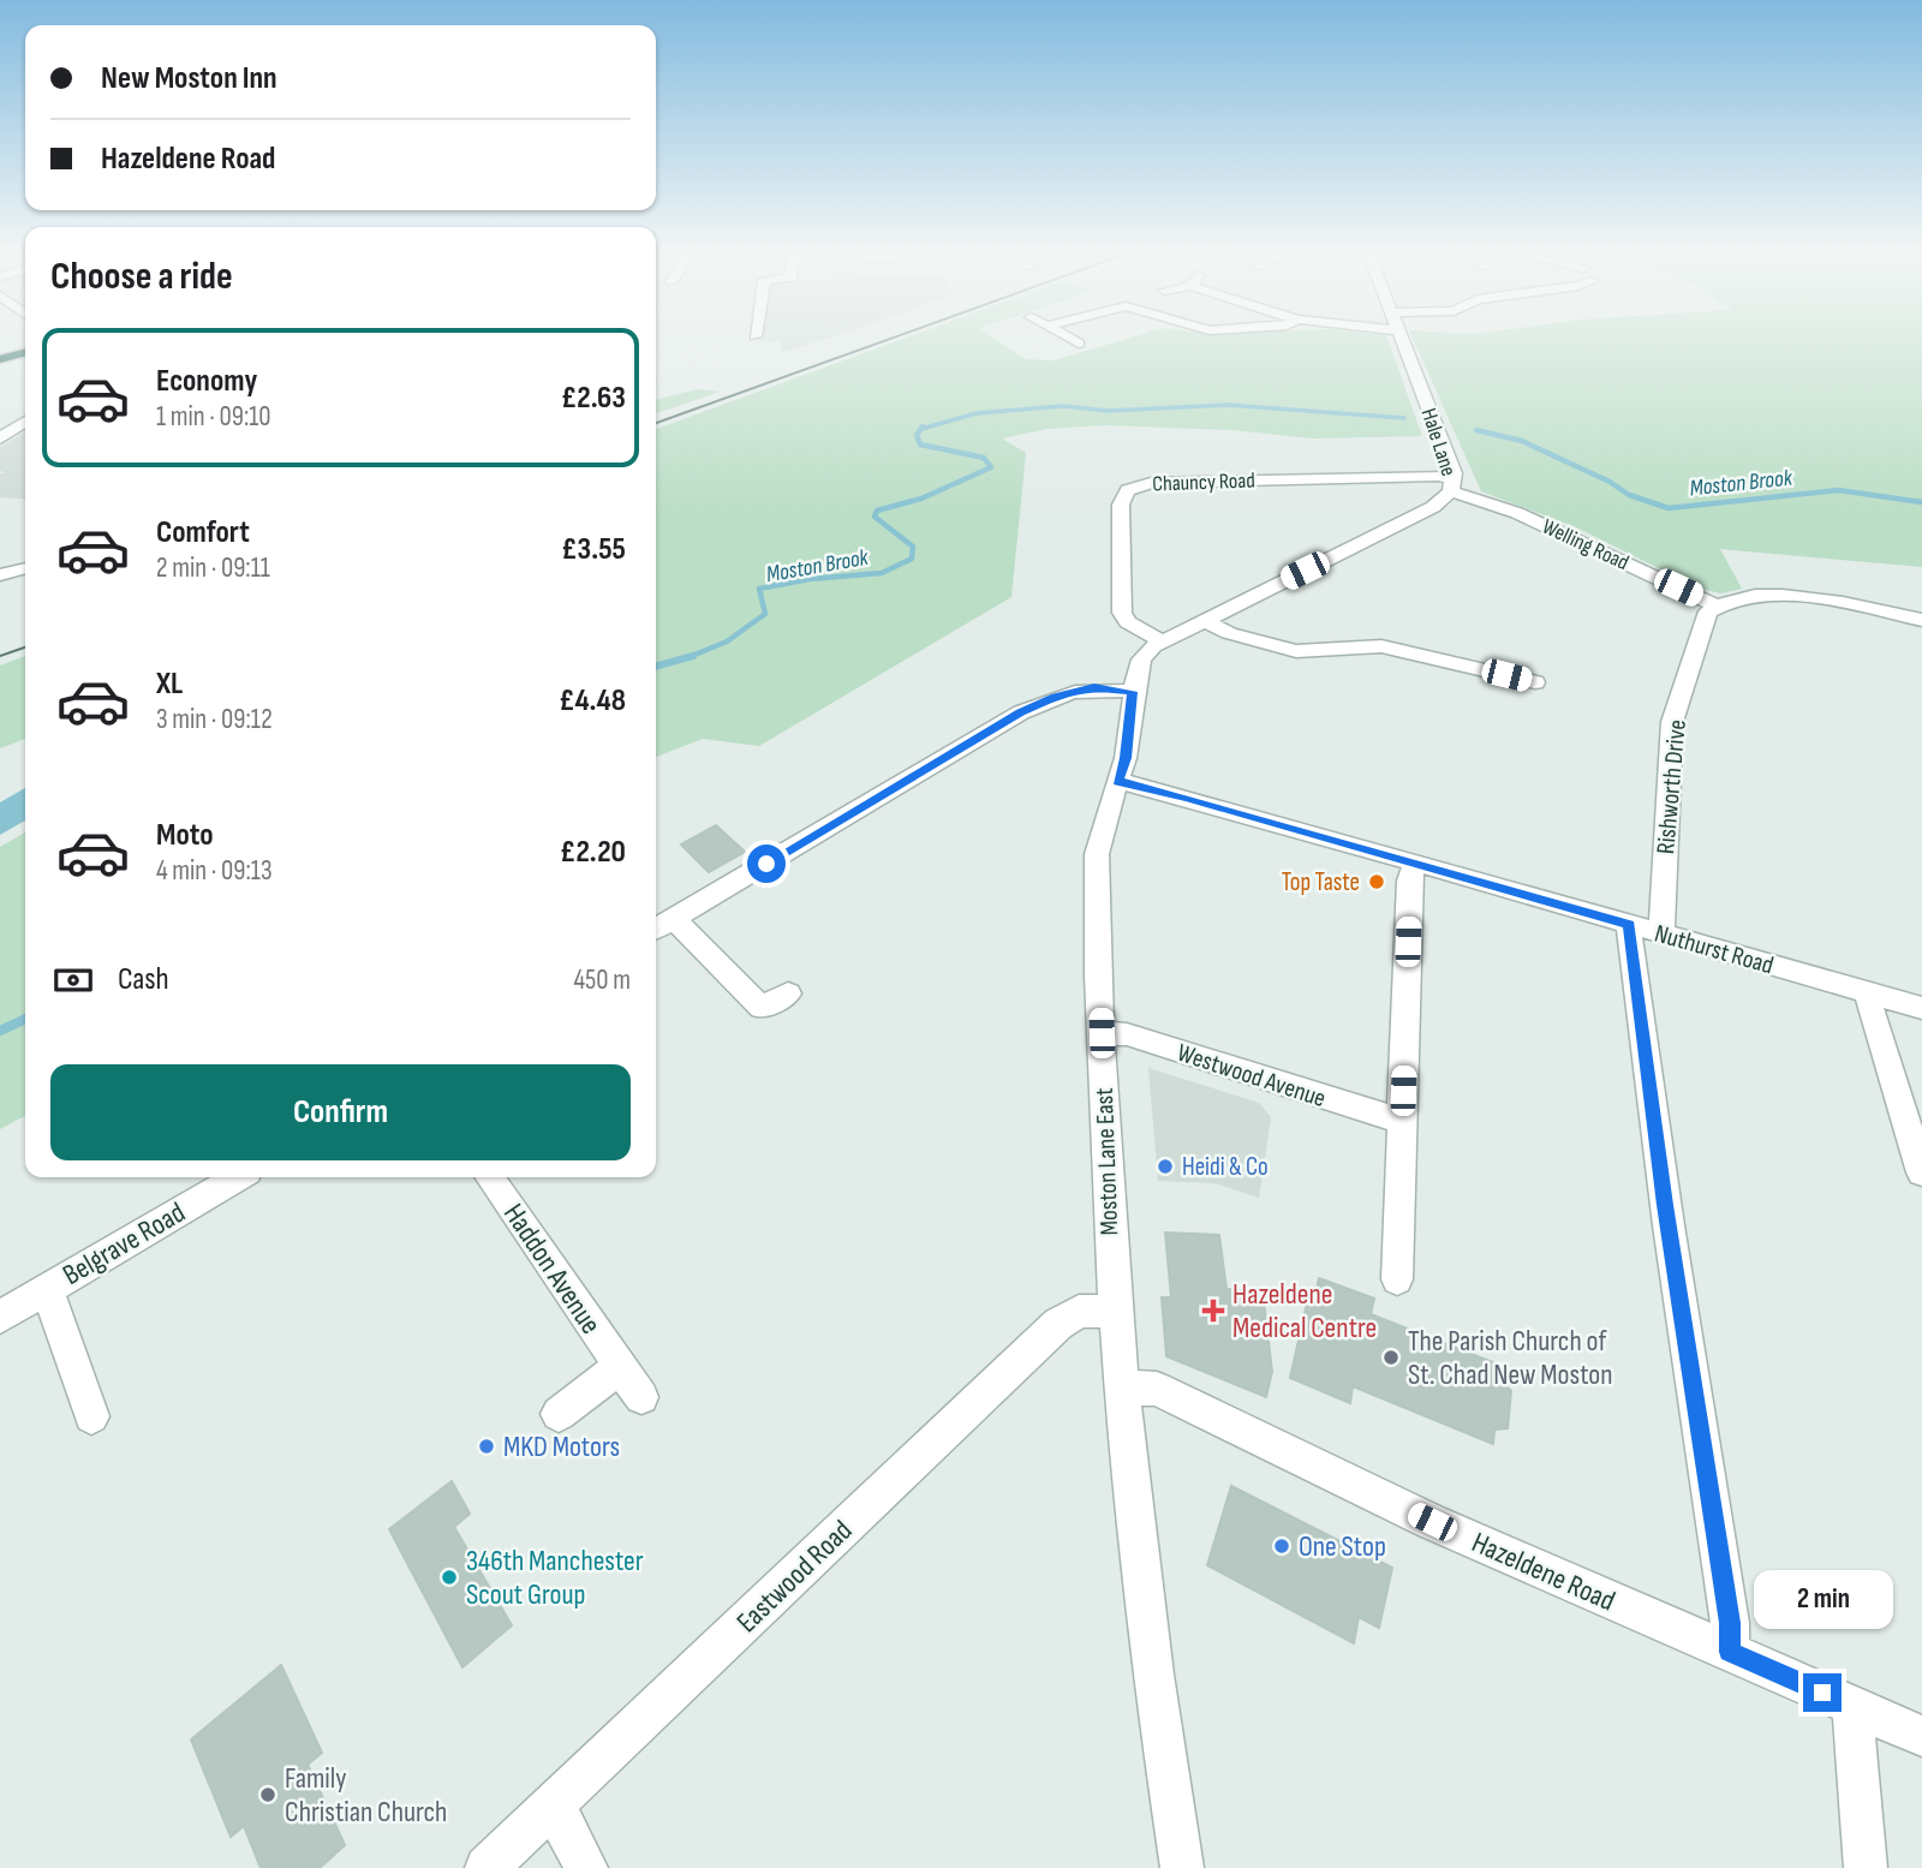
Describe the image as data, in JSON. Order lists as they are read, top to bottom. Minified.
{"streets":{"street":["Hale Lane","Chauncy Road","Welling Road","Rishworth Drive","Nuthurst Road","Westwood Avenue","Moston Lane East","Belgrave Road","Haddon Avenue","Hazeldene Road","Eastwood Road"]},"crossings":[["Hale Lane","Chauncy Road"],["Hale Lane","Welling Road"],["Chauncy Road","Welling Road"],["Chauncy Road","Moston Lane East"],["Welling Road","Rishworth Drive"],["Rishworth Drive","Nuthurst Road"],["Nuthurst Road","Moston Lane East"],["Westwood Avenue","Moston Lane East"],["Moston Lane East","Hazeldene Road"],["Moston Lane East","Eastwood Road"]],"water":["Moston Brook"],"places":{"other":["Top Taste","Heidi & Co","The Parish Church of St. Chad New Moston","MKD Motors","One Stop","346th Manchester Scout Group","Family Christian Church"],"health":["Hazeldene Medical Centre"]},"page":{"banner":["New Moston Inn","Hazeldene Road"],"heading":"Choose a ride","list":[{"name":"Economy","note":"1 min · 09:10","value":"£2.63"},{"name":"Comfort","note":"2 min · 09:11","value":"£3.55"},{"name":"XL","note":"3 min · 09:12","value":"£4.48"},{"name":"Moto","note":"4 min · 09:13","value":"£2.20"}],"pay":["Cash","450 m"],"buttons":"Confirm","bubble":"2 min"}}
